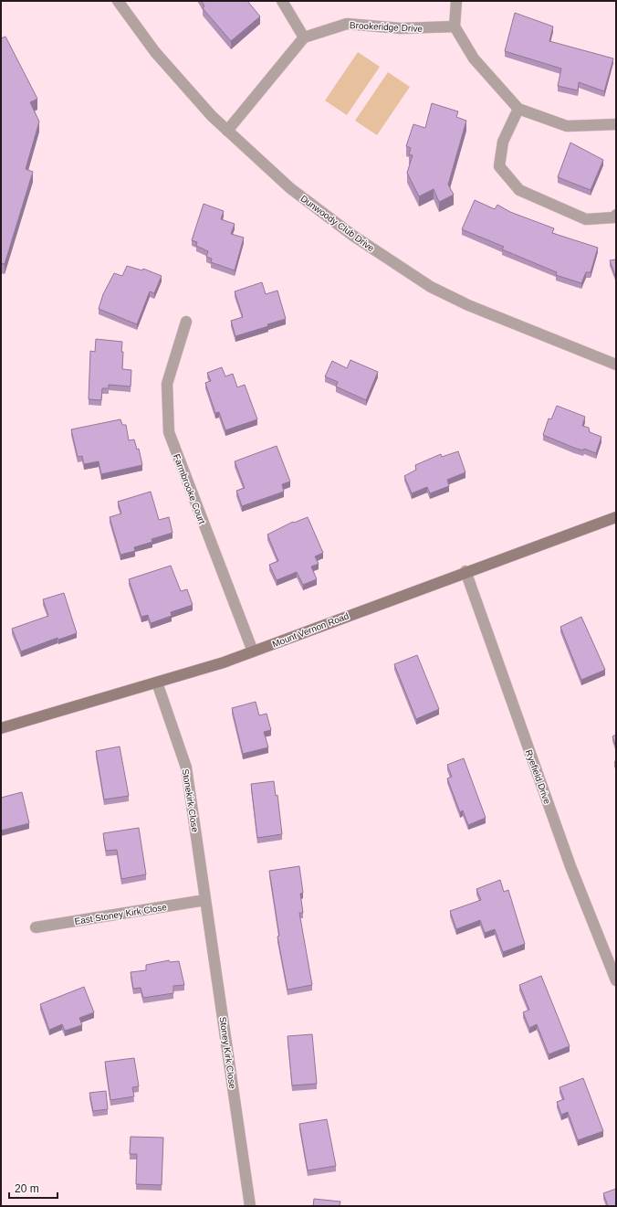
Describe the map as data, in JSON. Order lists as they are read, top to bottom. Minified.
{"streets":{"main road":["Mount Vernon Road"],"street":["Brookeridge Drive","Dunwoody Club Drive","Farmbrooke Court","Ryefield Drive","Stonekirk Close","East Stoney Kirk Close","Stoney Kirk Close"]},"crossings":[["Farmbrooke Court","Mount Vernon Road"],["Mount Vernon Road","Ryefield Drive"],["Mount Vernon Road","Stonekirk Close"],["Stonekirk Close","East Stoney Kirk Close"],["Stonekirk Close","Stoney Kirk Close"],["East Stoney Kirk Close","Stoney Kirk Close"]],"scale_bar":"20 m"}
